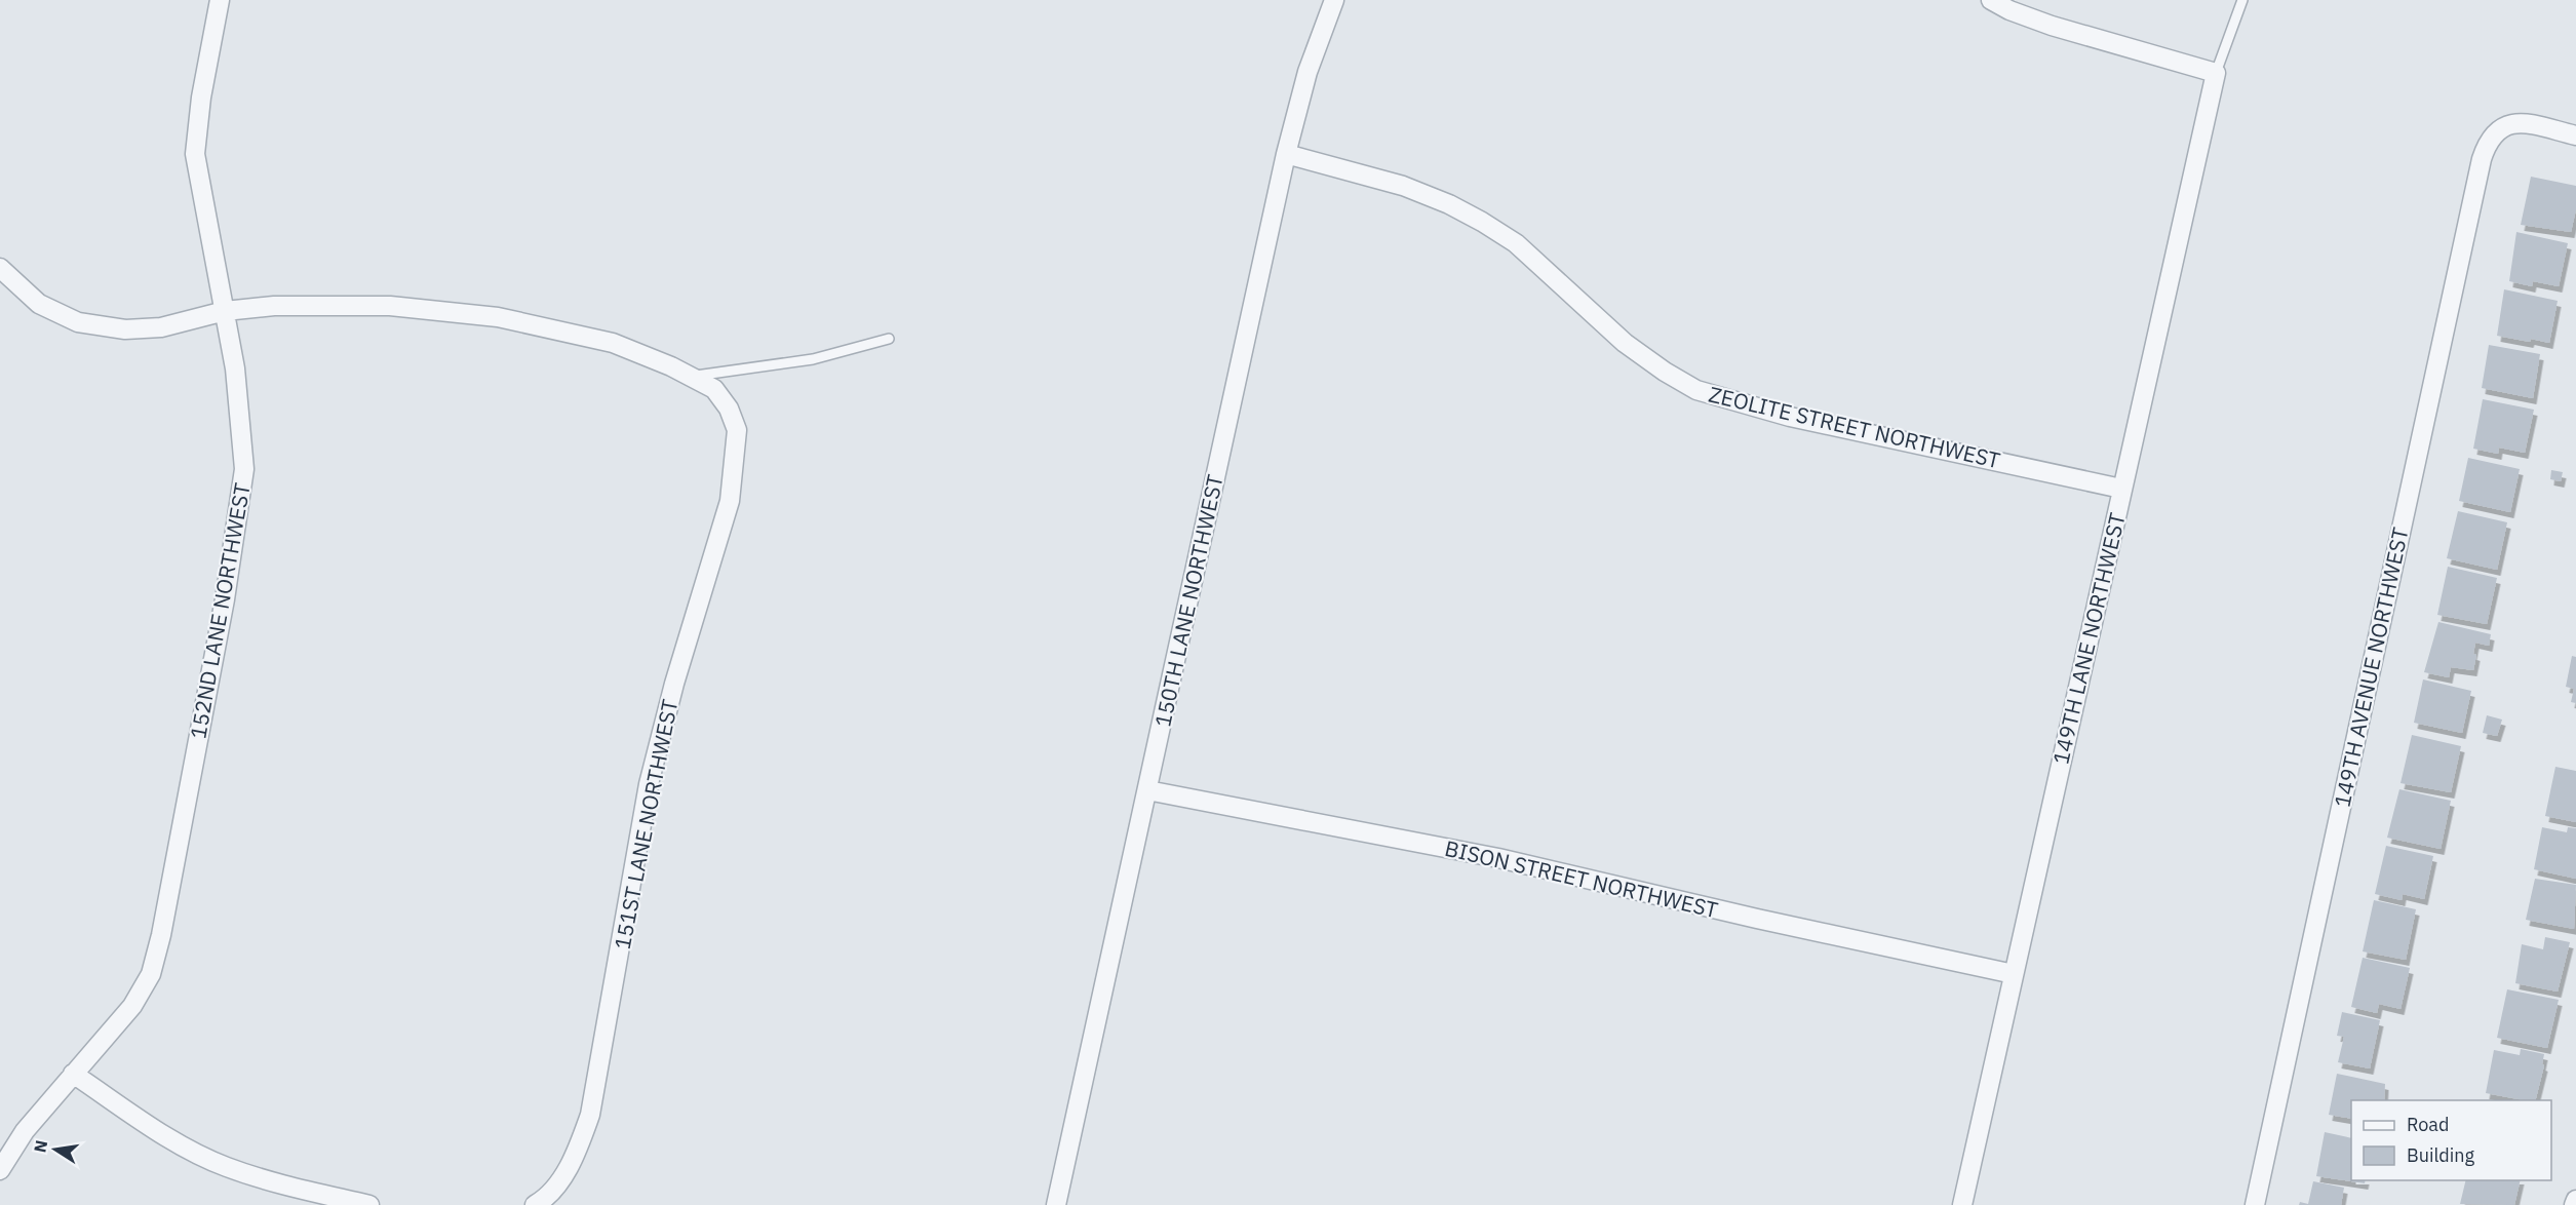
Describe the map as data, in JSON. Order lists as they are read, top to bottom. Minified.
{"streets":{"street":["ZEOLITE STREET NORTHWEST","150TH LANE NORTHWEST","152ND LANE NORTHWEST","149TH LANE NORTHWEST","149TH AVENUE NORTHWEST","151ST LANE NORTHWEST","BISON STREET NORTHWEST"]},"crossings":[["ZEOLITE STREET NORTHWEST","150TH LANE NORTHWEST"],["ZEOLITE STREET NORTHWEST","149TH LANE NORTHWEST"],["150TH LANE NORTHWEST","BISON STREET NORTHWEST"],["152ND LANE NORTHWEST","151ST LANE NORTHWEST"],["149TH LANE NORTHWEST","BISON STREET NORTHWEST"]],"legend":["Road","Building"],"north":"left"}
